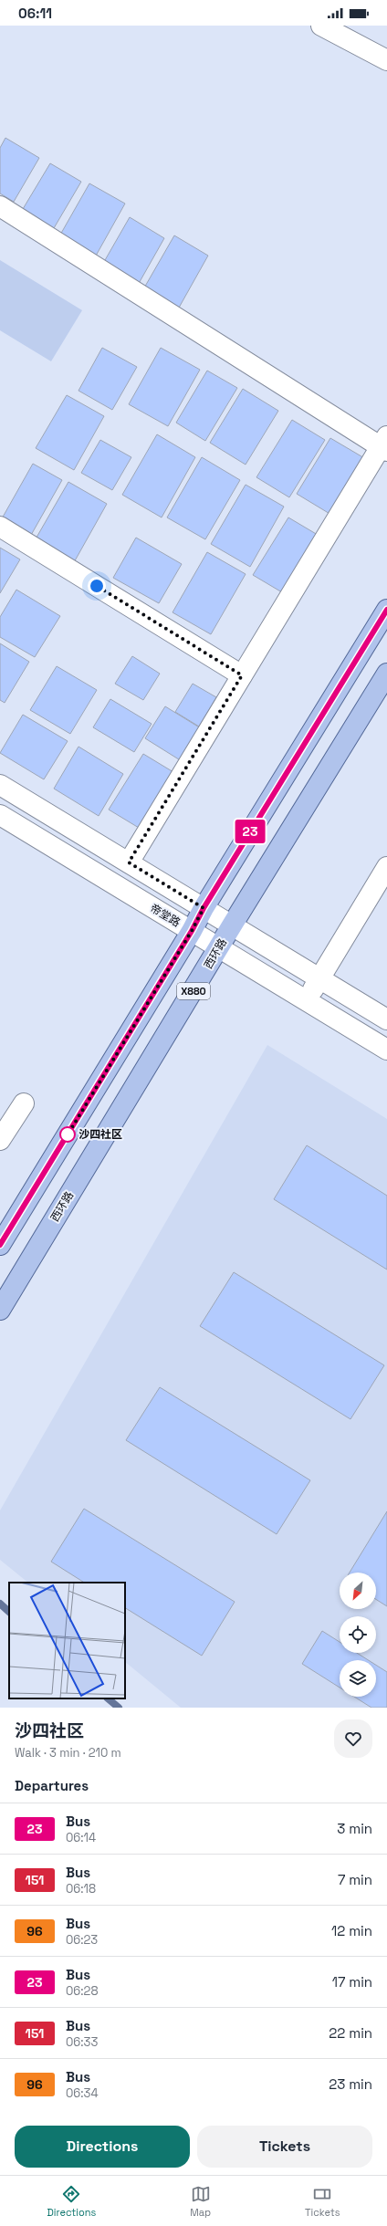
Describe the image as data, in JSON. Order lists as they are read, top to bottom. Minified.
{"streets":{"main road":["西环路","X880"],"street":["帝堂路"]},"crossings":[["帝堂路","西环路"],["帝堂路","X880"]],"places":["沙四社区"],"lines":["bus line 23"],"north":"bottom left","page":{"status":"06:11","on_map":"23","heading":[["沙四社区","Walk · 3 min · 210 m"],"Departures"],"list":[{"mark":"23","name":"Bus","note":"06:14","value":"3 min"},{"mark":"151","name":"Bus","note":"06:18","value":"7 min"},{"mark":"96","name":"Bus","note":"06:23","value":"12 min"},{"mark":"23","name":"Bus","note":"06:28","value":"17 min"},{"mark":"151","name":"Bus","note":"06:33","value":"22 min"},{"mark":"96","name":"Bus","note":"06:34","value":"23 min"}],"buttons":["Directions","Tickets"],"tabs":["Directions","Map","Tickets"]}}
